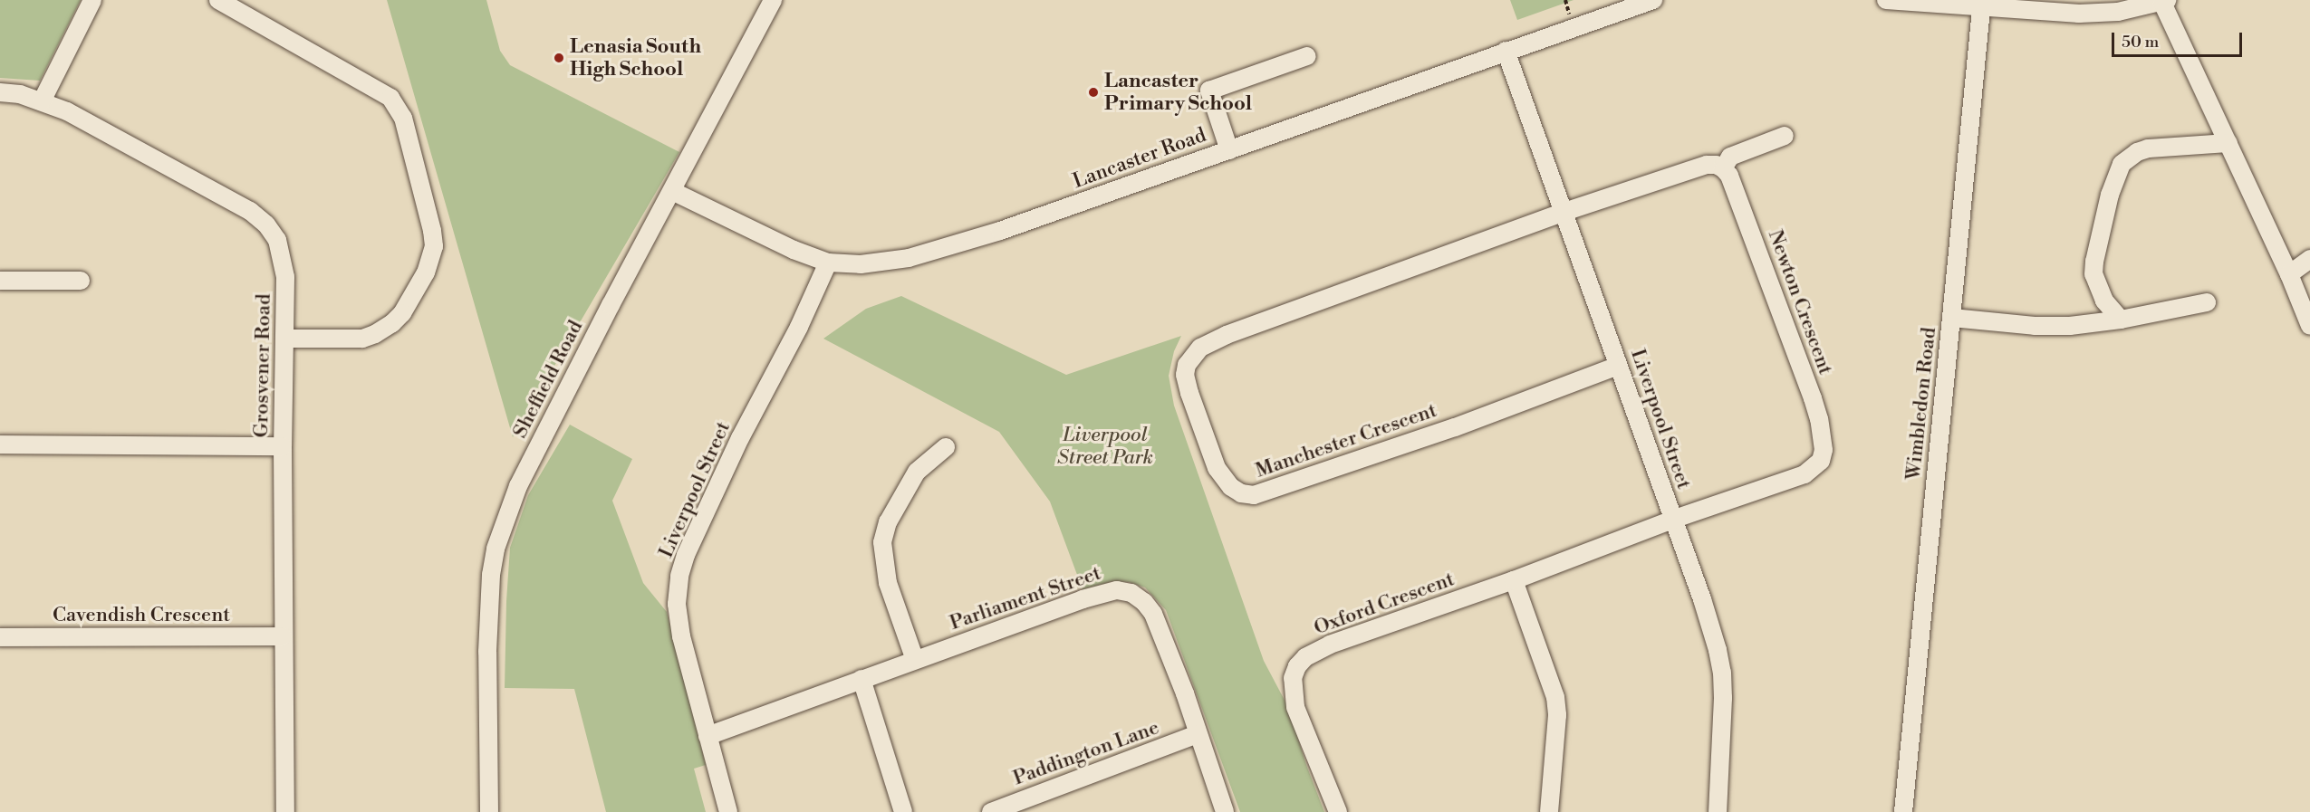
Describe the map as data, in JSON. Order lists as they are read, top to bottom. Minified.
{"streets":{"street":["Lancaster Road","Newton Crescent","Grosvener Road","Sheffield Road","Wimbledon Road","Liverpool Street","Manchester Crescent","Parliament Street","Oxford Crescent","Cavendish Crescent","Paddington Lane"]},"crossings":[["Lancaster Road","Sheffield Road"],["Lancaster Road","Liverpool Street"],["Newton Crescent","Liverpool Street"],["Newton Crescent","Oxford Crescent"],["Grosvener Road","Cavendish Crescent"],["Liverpool Street","Manchester Crescent"],["Liverpool Street","Parliament Street"],["Liverpool Street","Oxford Crescent"],["Parliament Street","Paddington Lane"]],"parks":["Liverpool Street Park"],"places":["Lenasia South High School","Lancaster Primary School"],"scale_bar":"50 m"}
